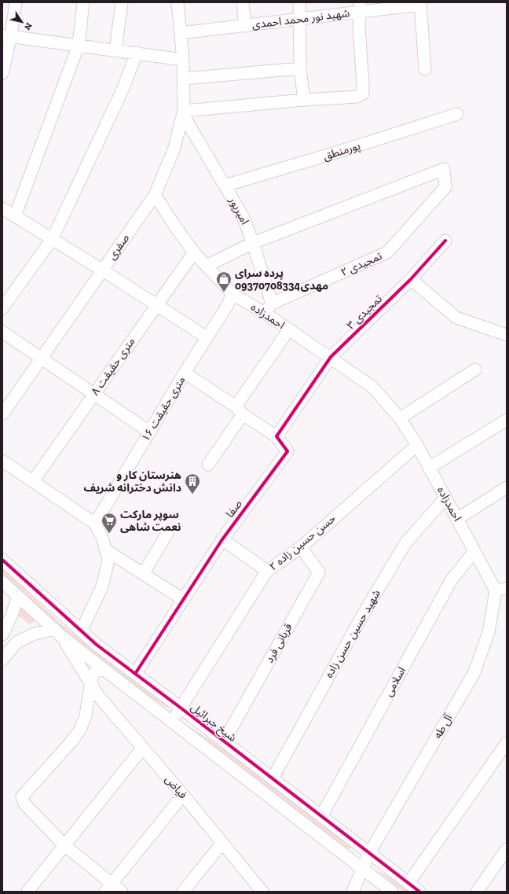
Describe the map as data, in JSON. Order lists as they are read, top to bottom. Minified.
{"streets":{"street":["شهید نور محمد احمدی","پورمنطق","امیرپور","صفری","تمجیدی ۲","تمجیدی ۳","احمدزاده","۸ متری حقیقت","۱۶ متری حقیقت","صفا","حسن حسین زاده ۲","شهید حسین حسن زاده","قربانی فرد","اسلامی","شیخ جبرائیل","آل طه","فیاض"]},"crossings":[["شهید نور محمد احمدی","صفری"],["پورمنطق","امیرپور"],["امیرپور","صفری"],["امیرپور","تمجیدی ۲"],["امیرپور","احمدزاده"],["صفری","احمدزاده"],["تمجیدی ۲","احمدزاده"],["تمجیدی ۳","احمدزاده"],["احمدزاده","۸ متری حقیقت"],["احمدزاده","۱۶ متری حقیقت"],["احمدزاده","حسن حسین زاده ۲"],["احمدزاده","شهید حسین حسن زاده"],["احمدزاده","اسلامی"],["احمدزاده","آل طه"],["صفا","شیخ جبرائیل"],["حسن حسین زاده ۲","قربانی فرد"],["حسن حسین زاده ۲","شیخ جبرائیل"],["شهید حسین حسن زاده","شیخ جبرائیل"],["قربانی فرد","شیخ جبرائیل"],["اسلامی","شیخ جبرائیل"],["شیخ جبرائیل","آل طه"]],"places":{"shop":["پرده سرای مهدی09370708334"],"building":["هنرستان کار و دانش دخترانه شریف"],"supermarket":["سوپر مارکت نعمت شاهی"]},"north":"bottom right"}
